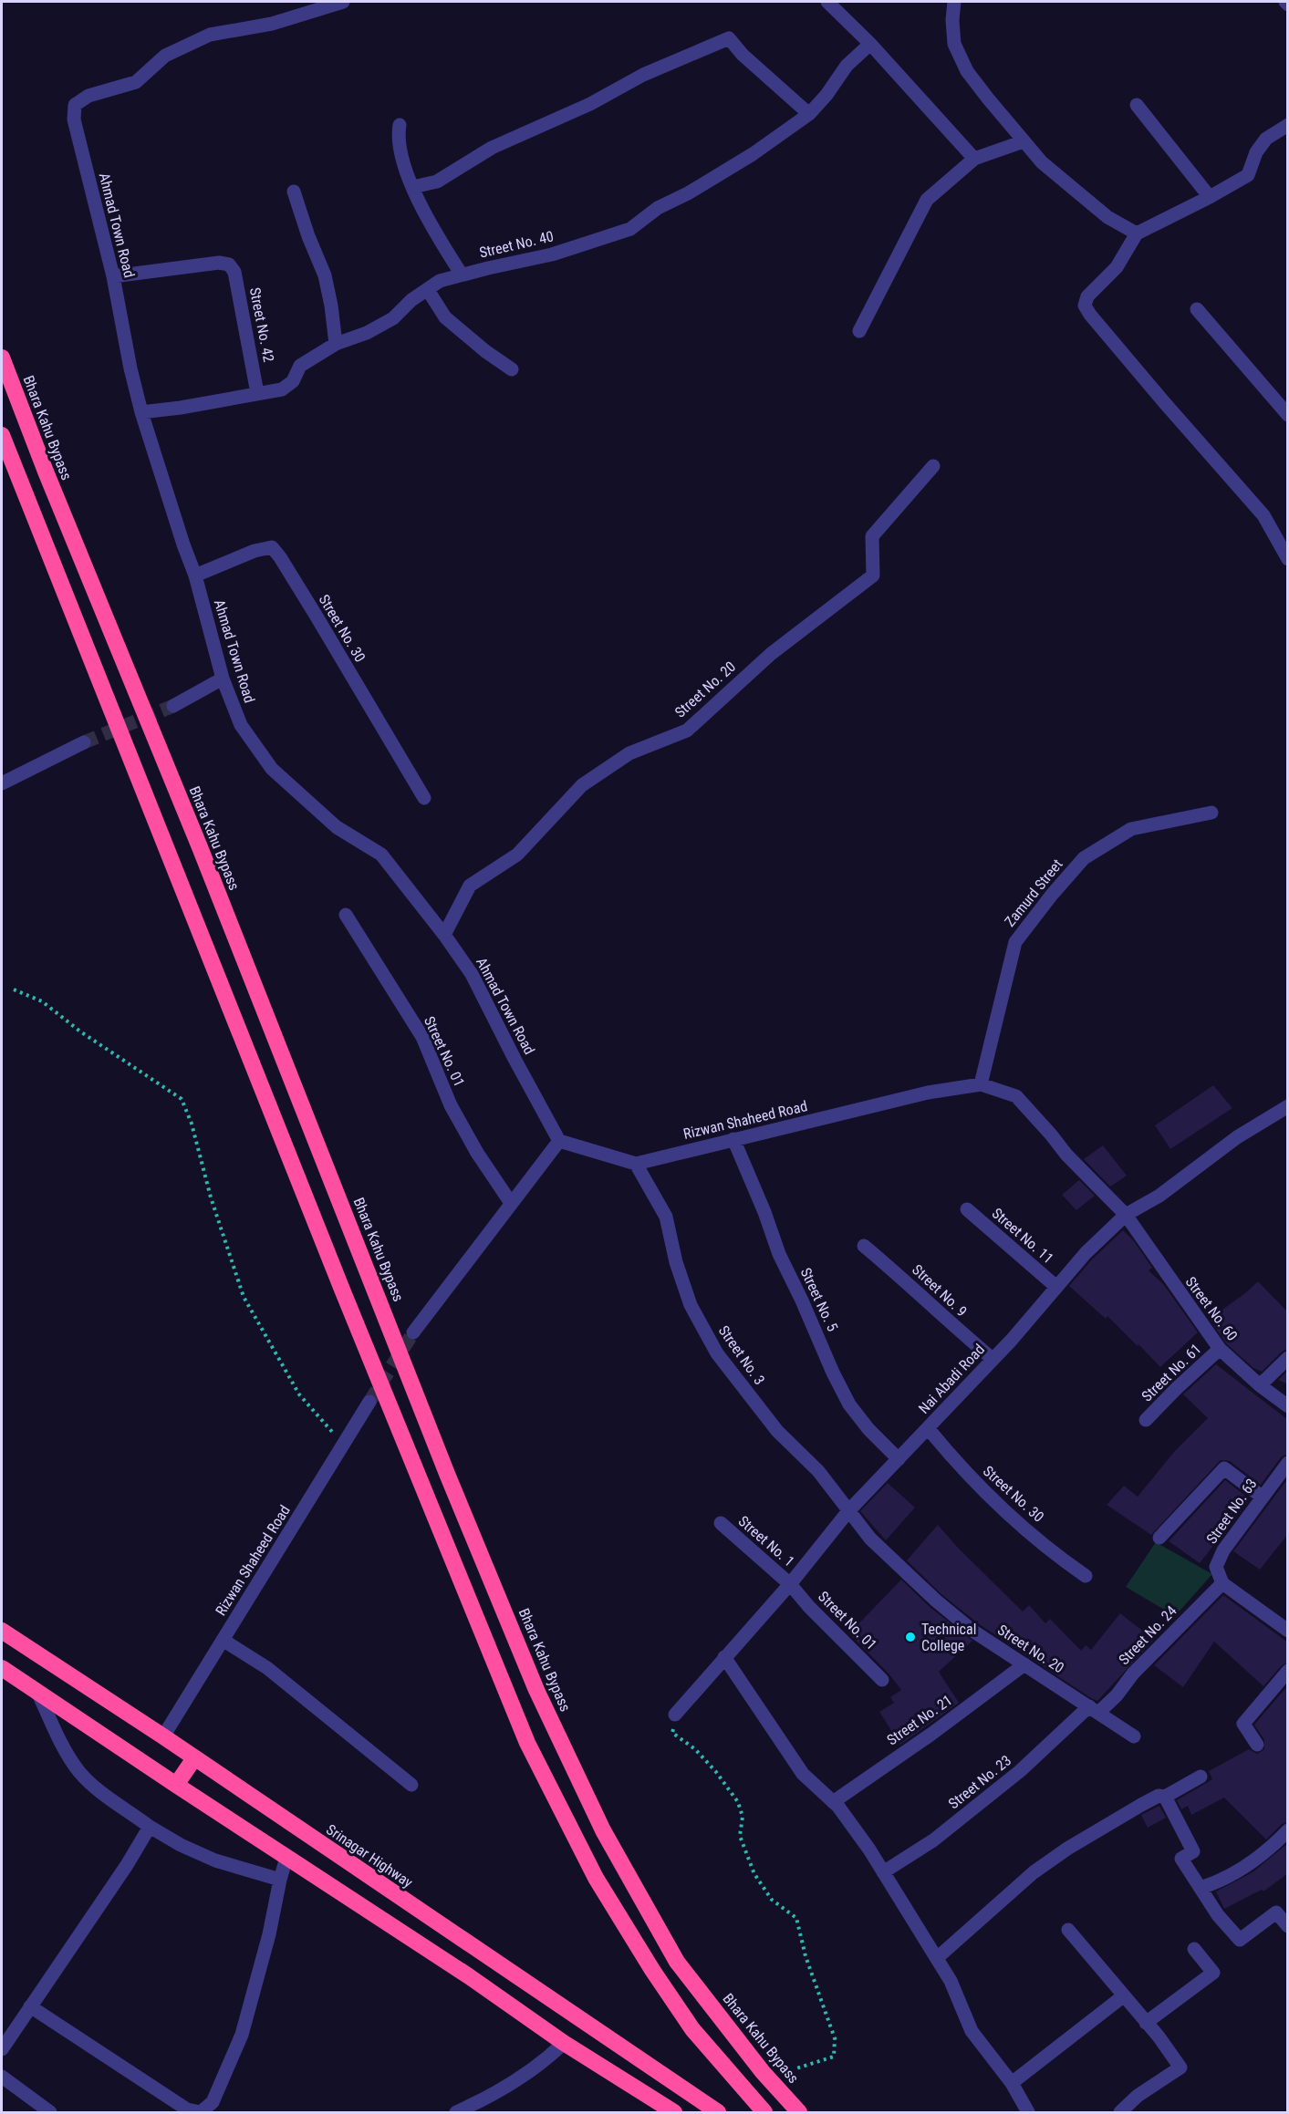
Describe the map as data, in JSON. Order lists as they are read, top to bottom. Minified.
{"streets":{"highway":["Bhara Kahu Bypass","Srinagar Highway"],"street":["Ahmad Town Road","Street No. 40","Street No. 42","Street No. 30","Street No. 20","Zamurd Street","Street No. 01","Rizwan Shaheed Road","Street No. 11","Street No. 9","Street No. 5","Street No. 60","Street No. 3","Street No. 61","Nai Abadi Road","Street No. 63","Street No. 1","Street No. 24","Street No. 21","Street No. 23"]},"crossings":[["Ahmad Town Road","Street No. 40"],["Ahmad Town Road","Street No. 42"],["Ahmad Town Road","Street No. 30"],["Ahmad Town Road","Street No. 20"],["Street No. 40","Street No. 42"],["Street No. 30","Nai Abadi Road"],["Street No. 20","Street No. 3"],["Street No. 20","Nai Abadi Road"],["Street No. 20","Street No. 24"],["Street No. 20","Street No. 21"],["Street No. 20","Street No. 23"],["Zamurd Street","Rizwan Shaheed Road"],["Street No. 01","Nai Abadi Road"],["Street No. 01","Street No. 1"],["Rizwan Shaheed Road","Street No. 5"],["Rizwan Shaheed Road","Street No. 60"],["Rizwan Shaheed Road","Street No. 3"],["Rizwan Shaheed Road","Nai Abadi Road"],["Rizwan Shaheed Road","Srinagar Highway"],["Street No. 11","Nai Abadi Road"],["Street No. 9","Nai Abadi Road"],["Street No. 5","Nai Abadi Road"],["Street No. 60","Street No. 61"],["Street No. 60","Nai Abadi Road"],["Street No. 3","Nai Abadi Road"],["Nai Abadi Road","Street No. 1"],["Street No. 63","Street No. 24"],["Street No. 24","Street No. 23"]],"places":["Technical College"]}
